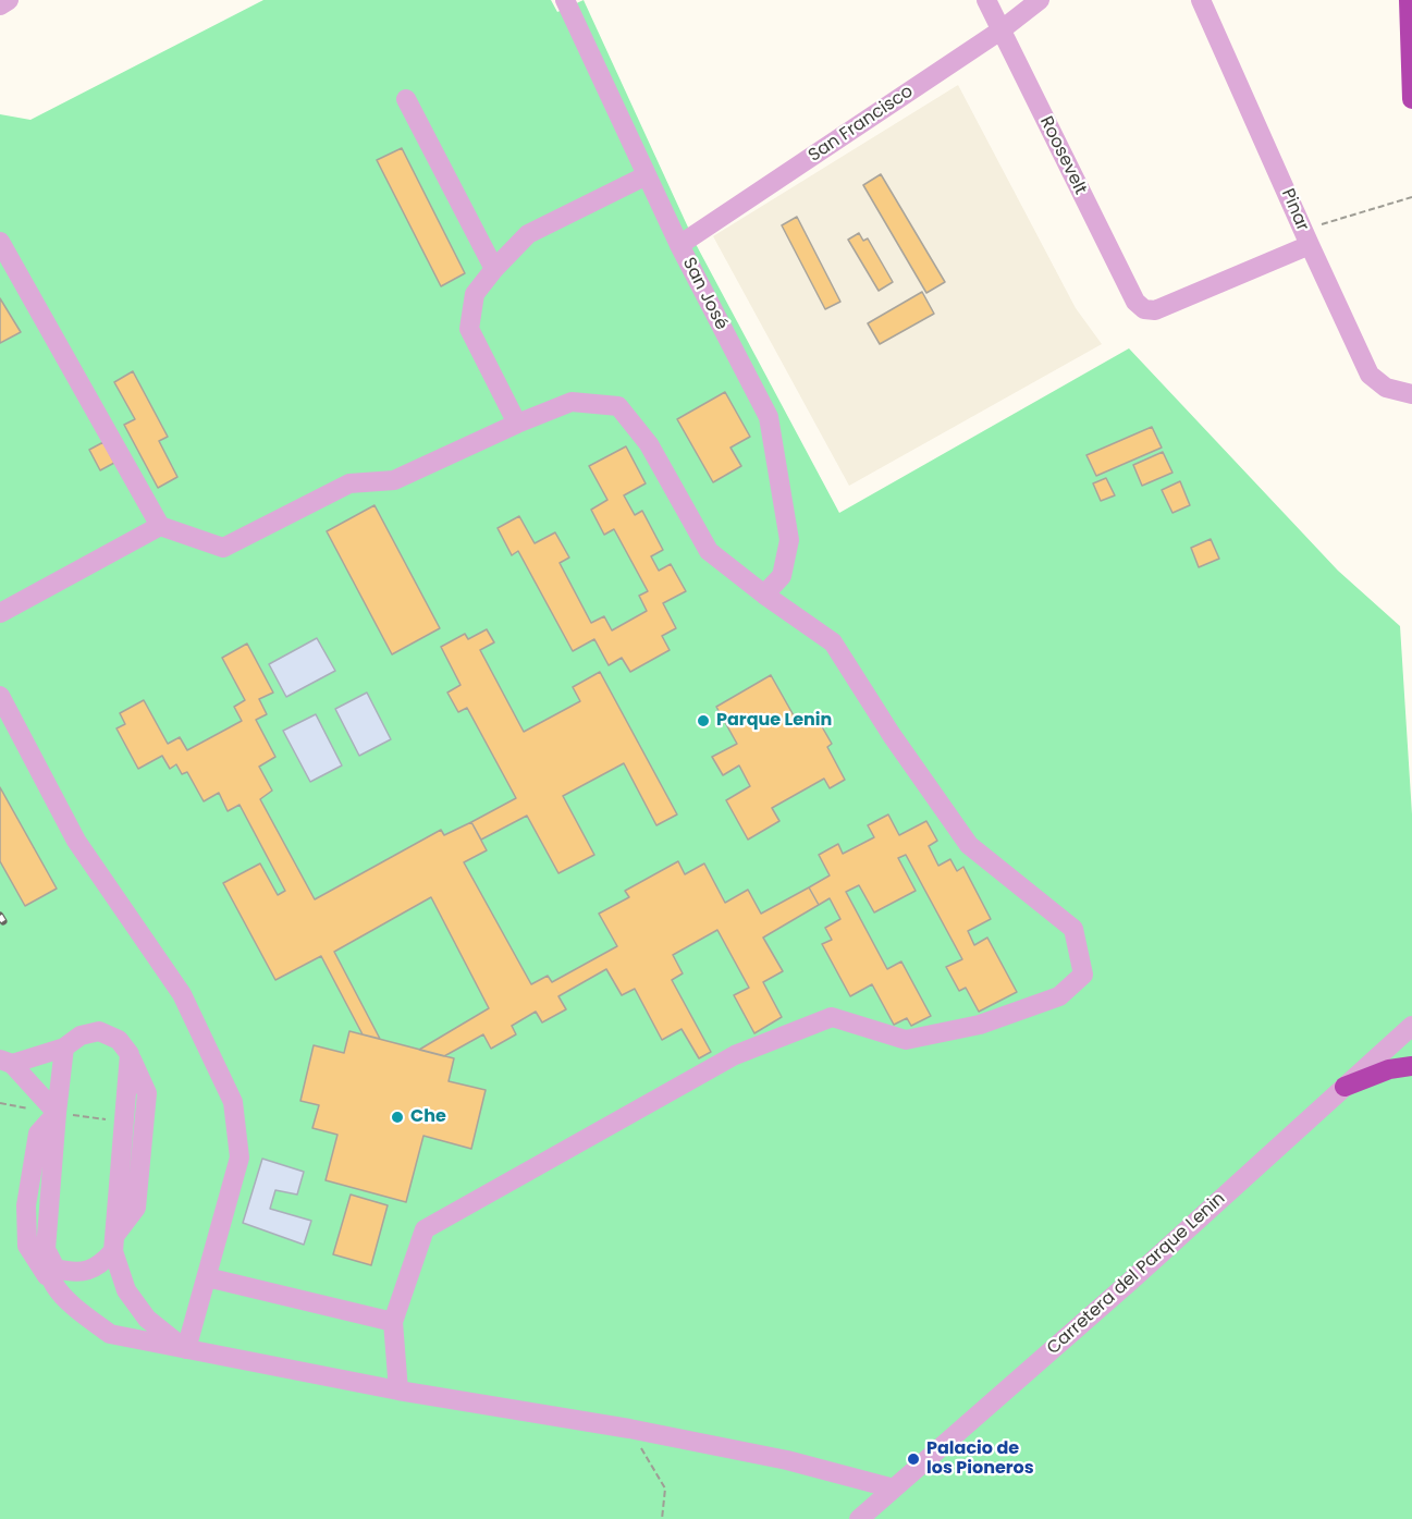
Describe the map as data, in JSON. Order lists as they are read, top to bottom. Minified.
{"streets":{"street":["San Francisco","Roosevelt","Pinar","San José","Carretera del Parque Lenin"]},"crossings":[["San Francisco","Roosevelt"],["San Francisco","San José"],["Roosevelt","Pinar"]],"places":["Parque Lenin","Che","Palacio de los Pioneros"]}
